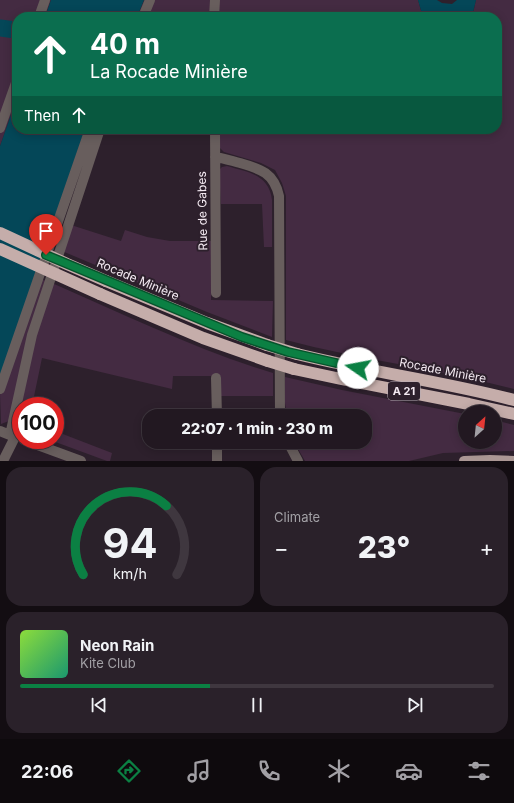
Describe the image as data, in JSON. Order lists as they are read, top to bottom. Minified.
{"streets":{"highway":["Rocade Minière","A 21"],"street":["Rue de Gabes"]},"north":"top right","page":{"turn":["40 m","La Rocade Minière"],"then":"Then","limit":"100","trip":"22:07 · 1 min · 230 m","tile":"Climate","heat":["−","23°","+"],"song":["Neon Rain","Kite Club"],"tabs":"22:06","gauge":["94","km/h"]}}
